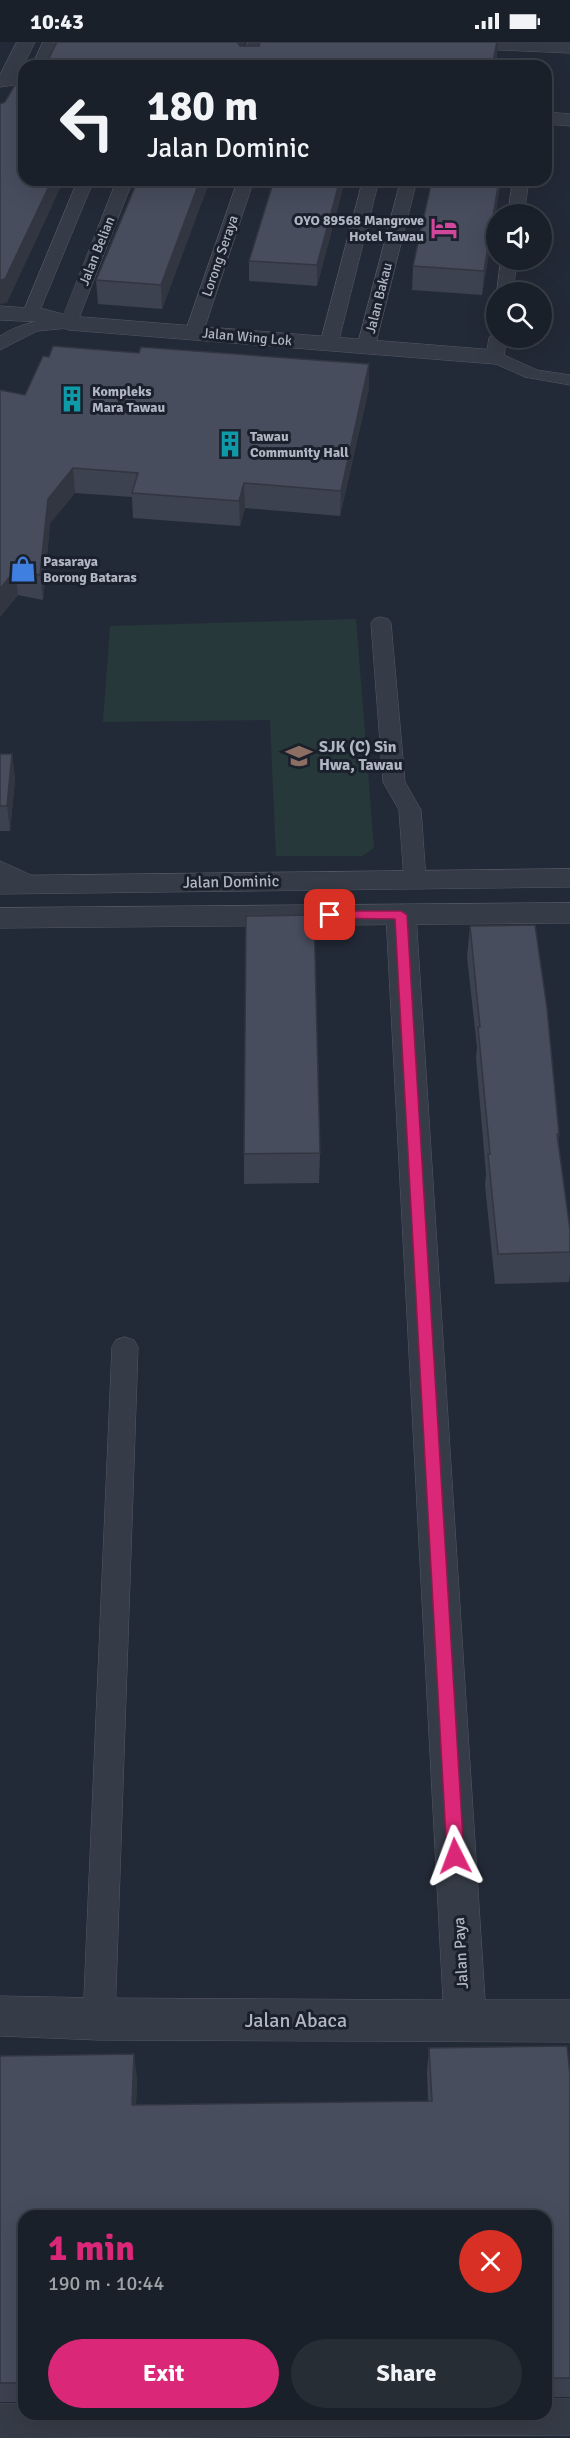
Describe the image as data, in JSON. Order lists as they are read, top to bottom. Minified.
{"streets":{"street":["Jalan Wing Lok","Jalan Dominic","Jalan Paya","Jalan Abaca"],"lane":["Jalan Belian","Lorong Seraya","Jalan Bakau"]},"crossings":[["Jalan Belian","Jalan Wing Lok"],["Lorong Seraya","Jalan Wing Lok"],["Jalan Bakau","Jalan Wing Lok"],["Jalan Dominic","Jalan Paya"],["Jalan Paya","Jalan Abaca"]],"places":{"hotel":["OYO 89568 Mangrove Hotel Tawau"],"building":["Kompleks Mara Tawau","Tawau Community Hall"],"shop":["Pasaraya Borong Bataras"],"school or university":["SJK (C) Sin Hwa, Tawau"]},"page":{"status":"10:43","turn":["180 m","Jalan Dominic"],"heading":["1 min","190 m · 10:44"],"buttons":["Exit","Share"]}}
